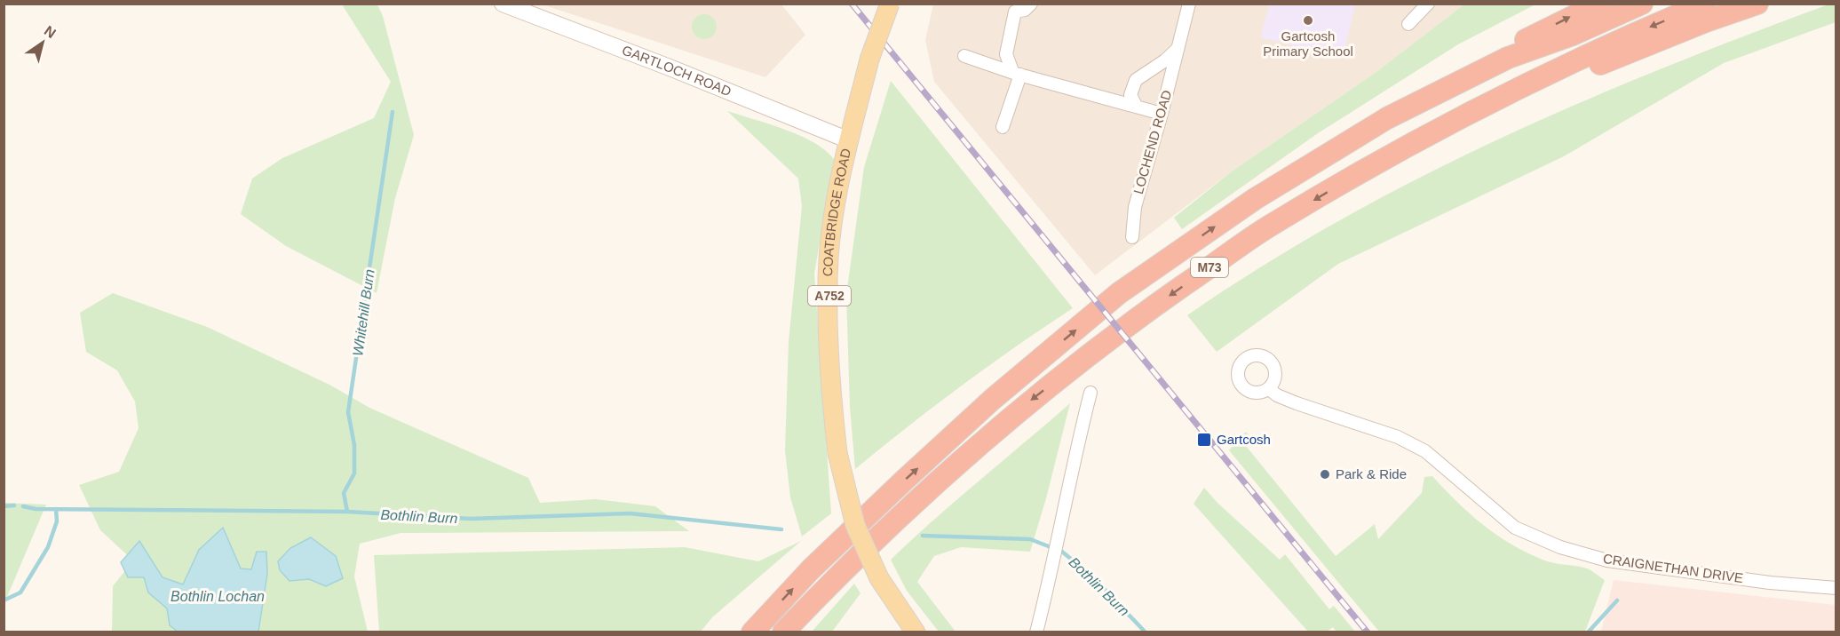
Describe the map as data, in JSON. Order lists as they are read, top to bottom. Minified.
{"streets":{"highway":["M73"],"main road":["GARTLOCH ROAD","COATBRIDGE ROAD","A752"],"street":["LOCHEND ROAD","CRAIGNETHAN DRIVE"]},"crossings":[["GARTLOCH ROAD","COATBRIDGE ROAD"]],"water":["Whitehill Burn","Bothlin Burn","Bothlin Lochan"],"places":{"other":["Gartcosh Primary School","Park & Ride"],"transit":["Gartcosh"]},"north":"top right"}
